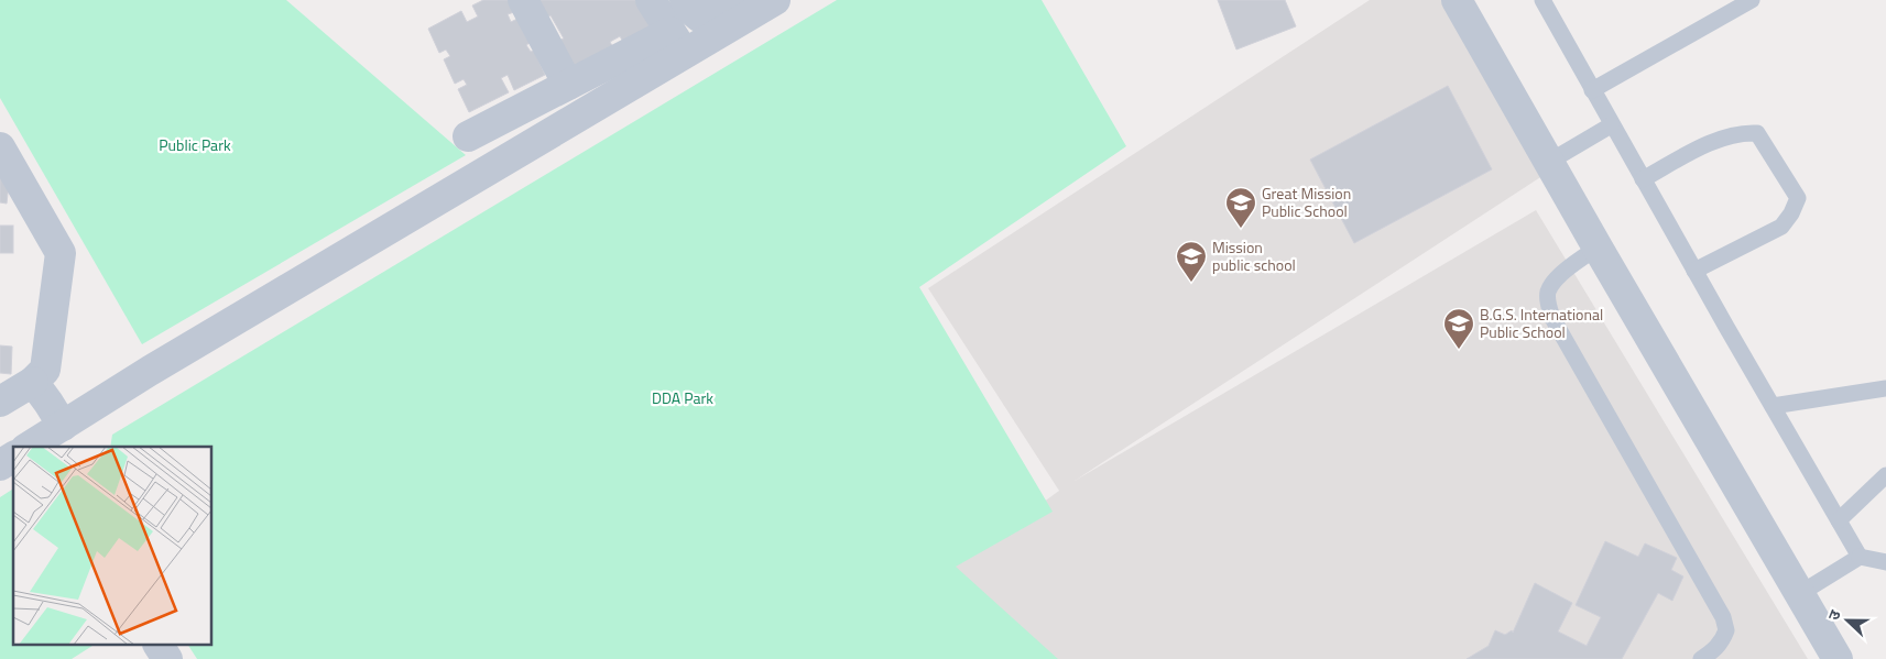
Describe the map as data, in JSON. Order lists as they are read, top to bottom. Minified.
{"parks":["Public Park","DDA Park"],"places":{"school or university":["Great Mission Public School","Mission public school","B.G.S. International Public School"]},"north":"left"}
